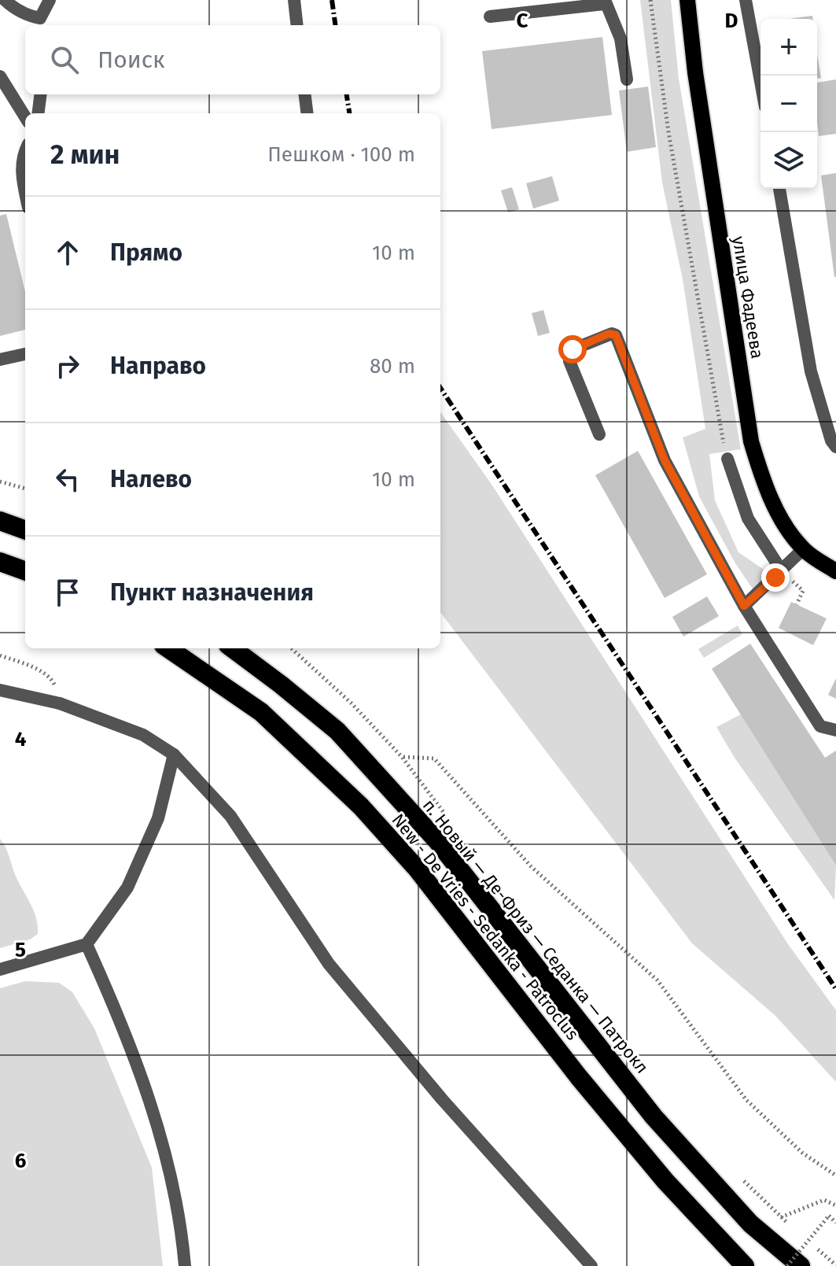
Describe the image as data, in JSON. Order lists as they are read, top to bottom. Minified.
{"streets":{"highway":["New - De Vries - Sedanka - Patroclus","п. Новый — Де-Фриз — Седанка — Патрокл"],"main road":["улица Фадеева"]},"page":{"map_buttons":["+","−"],"search":"Поиск","heading":["2 мин","Пешком · 100 m"],"list":[["Прямо","10 m"],["Направо","80 m"],["Налево","10 m"],"Пункт назначения"]},"grid":{"columns":["C","D"],"rows":["4","5","6"]}}
